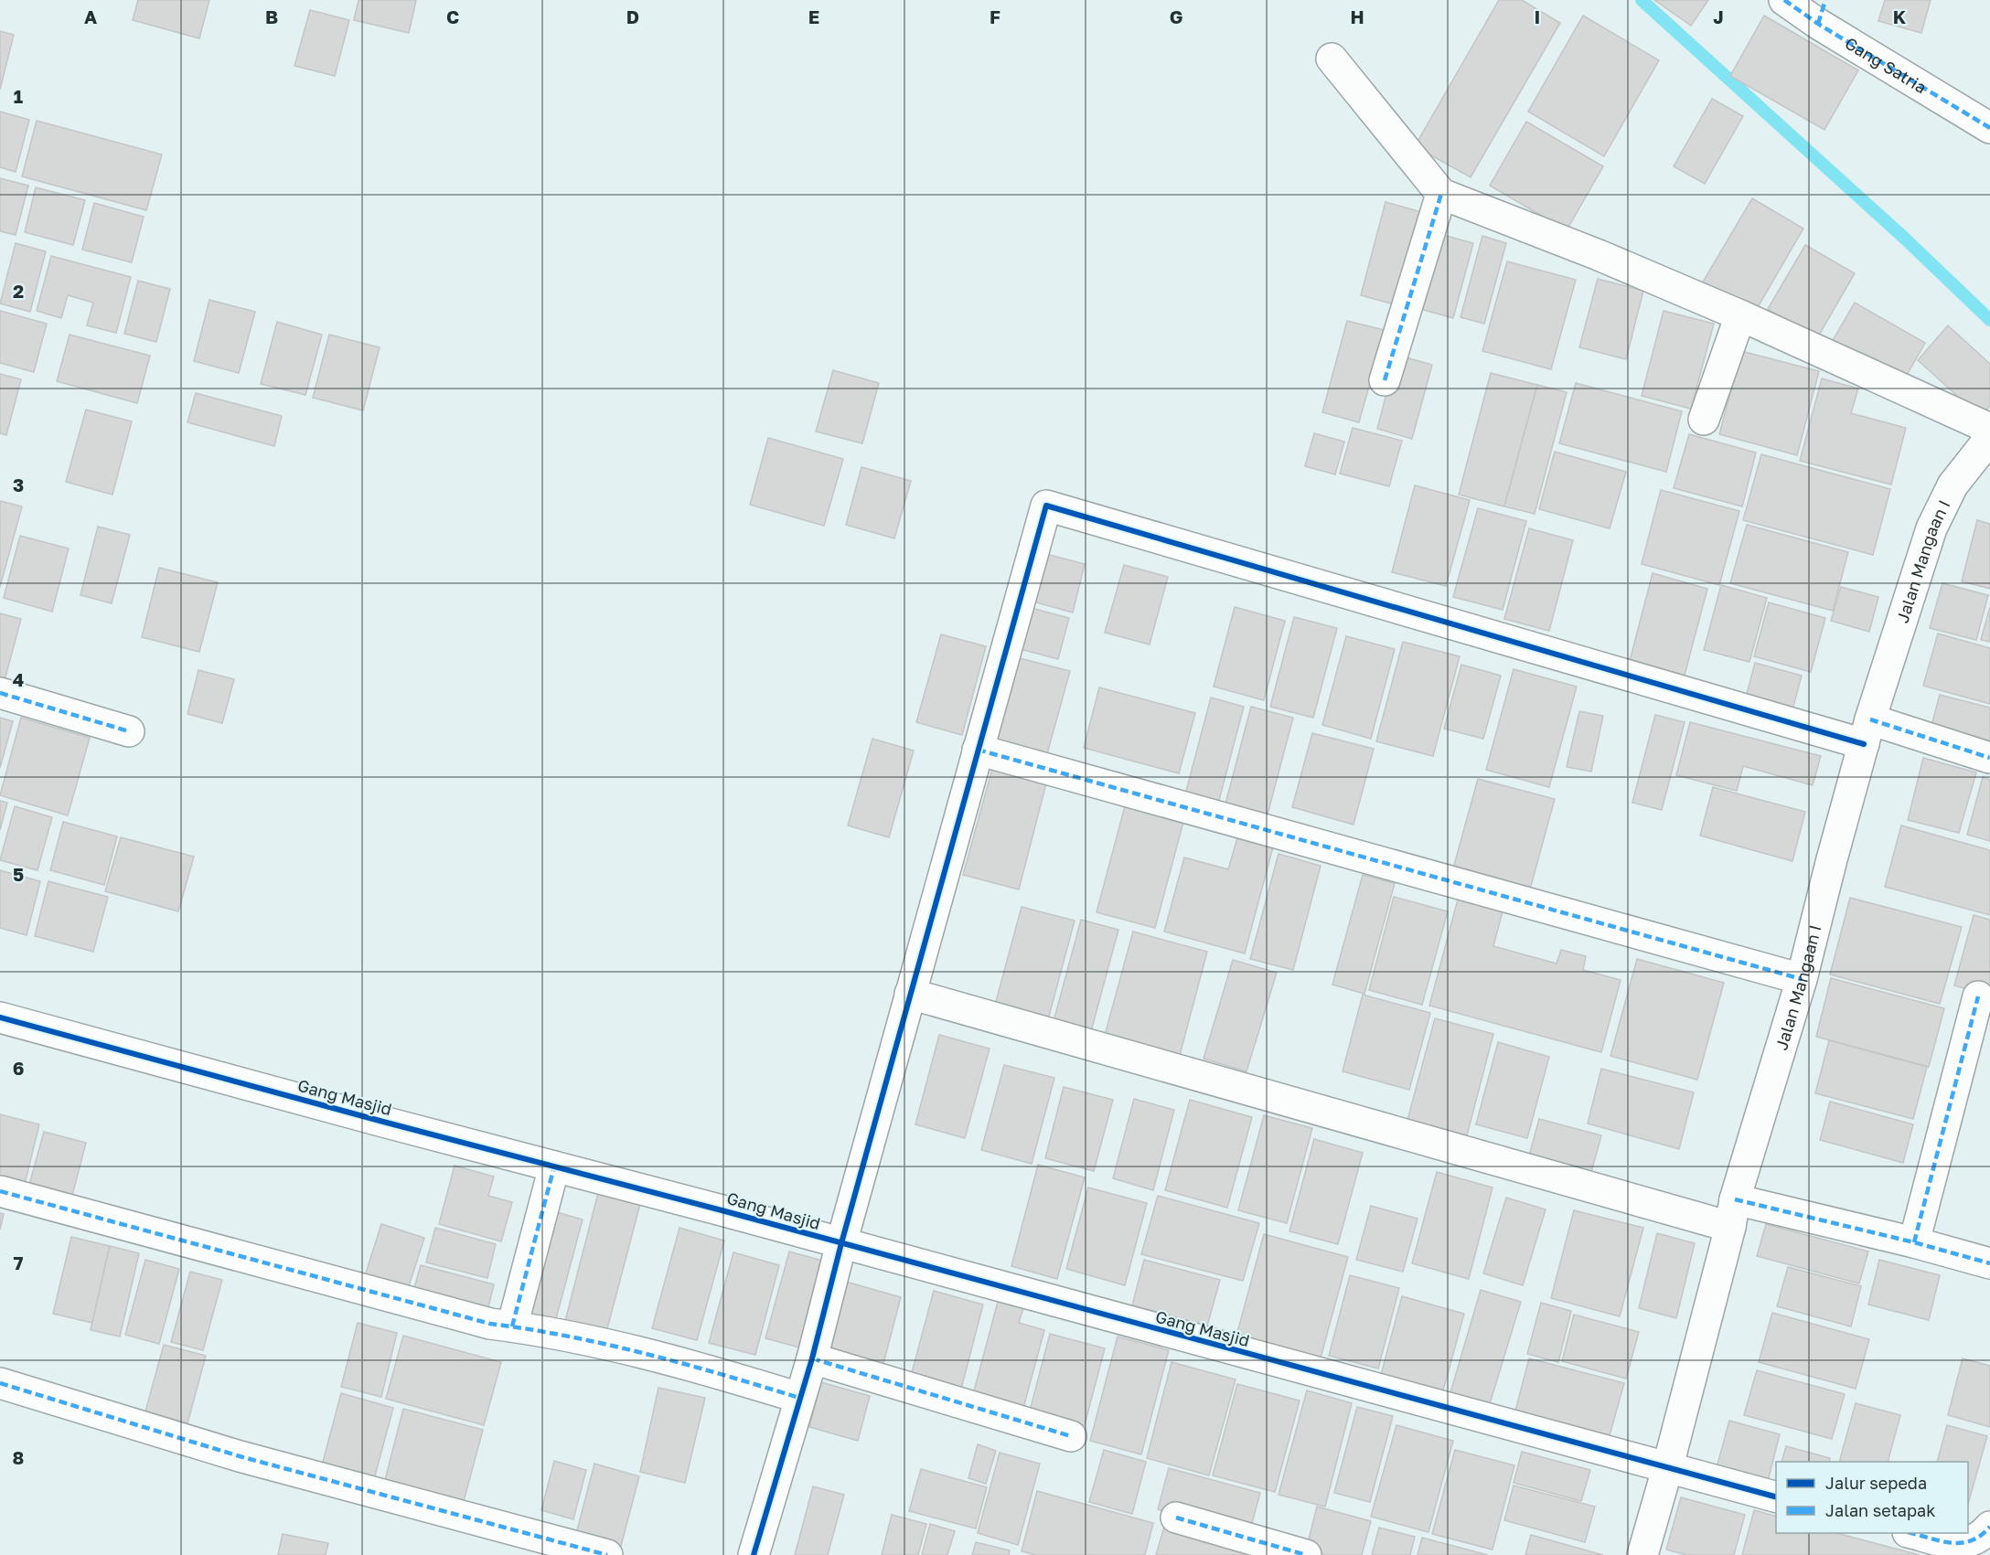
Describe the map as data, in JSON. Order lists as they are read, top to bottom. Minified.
{"streets":{"street":["Gang Satria","Jalan Mangaan I","Gang Masjid"]},"crossings":[["Jalan Mangaan I","Gang Masjid"]],"legend":["Jalur sepeda","Jalan setapak"],"grid":{"columns":["A","B","C","D","E","F","G","H","I","J","K"],"rows":["1","2","3","4","5","6","7","8"]}}
